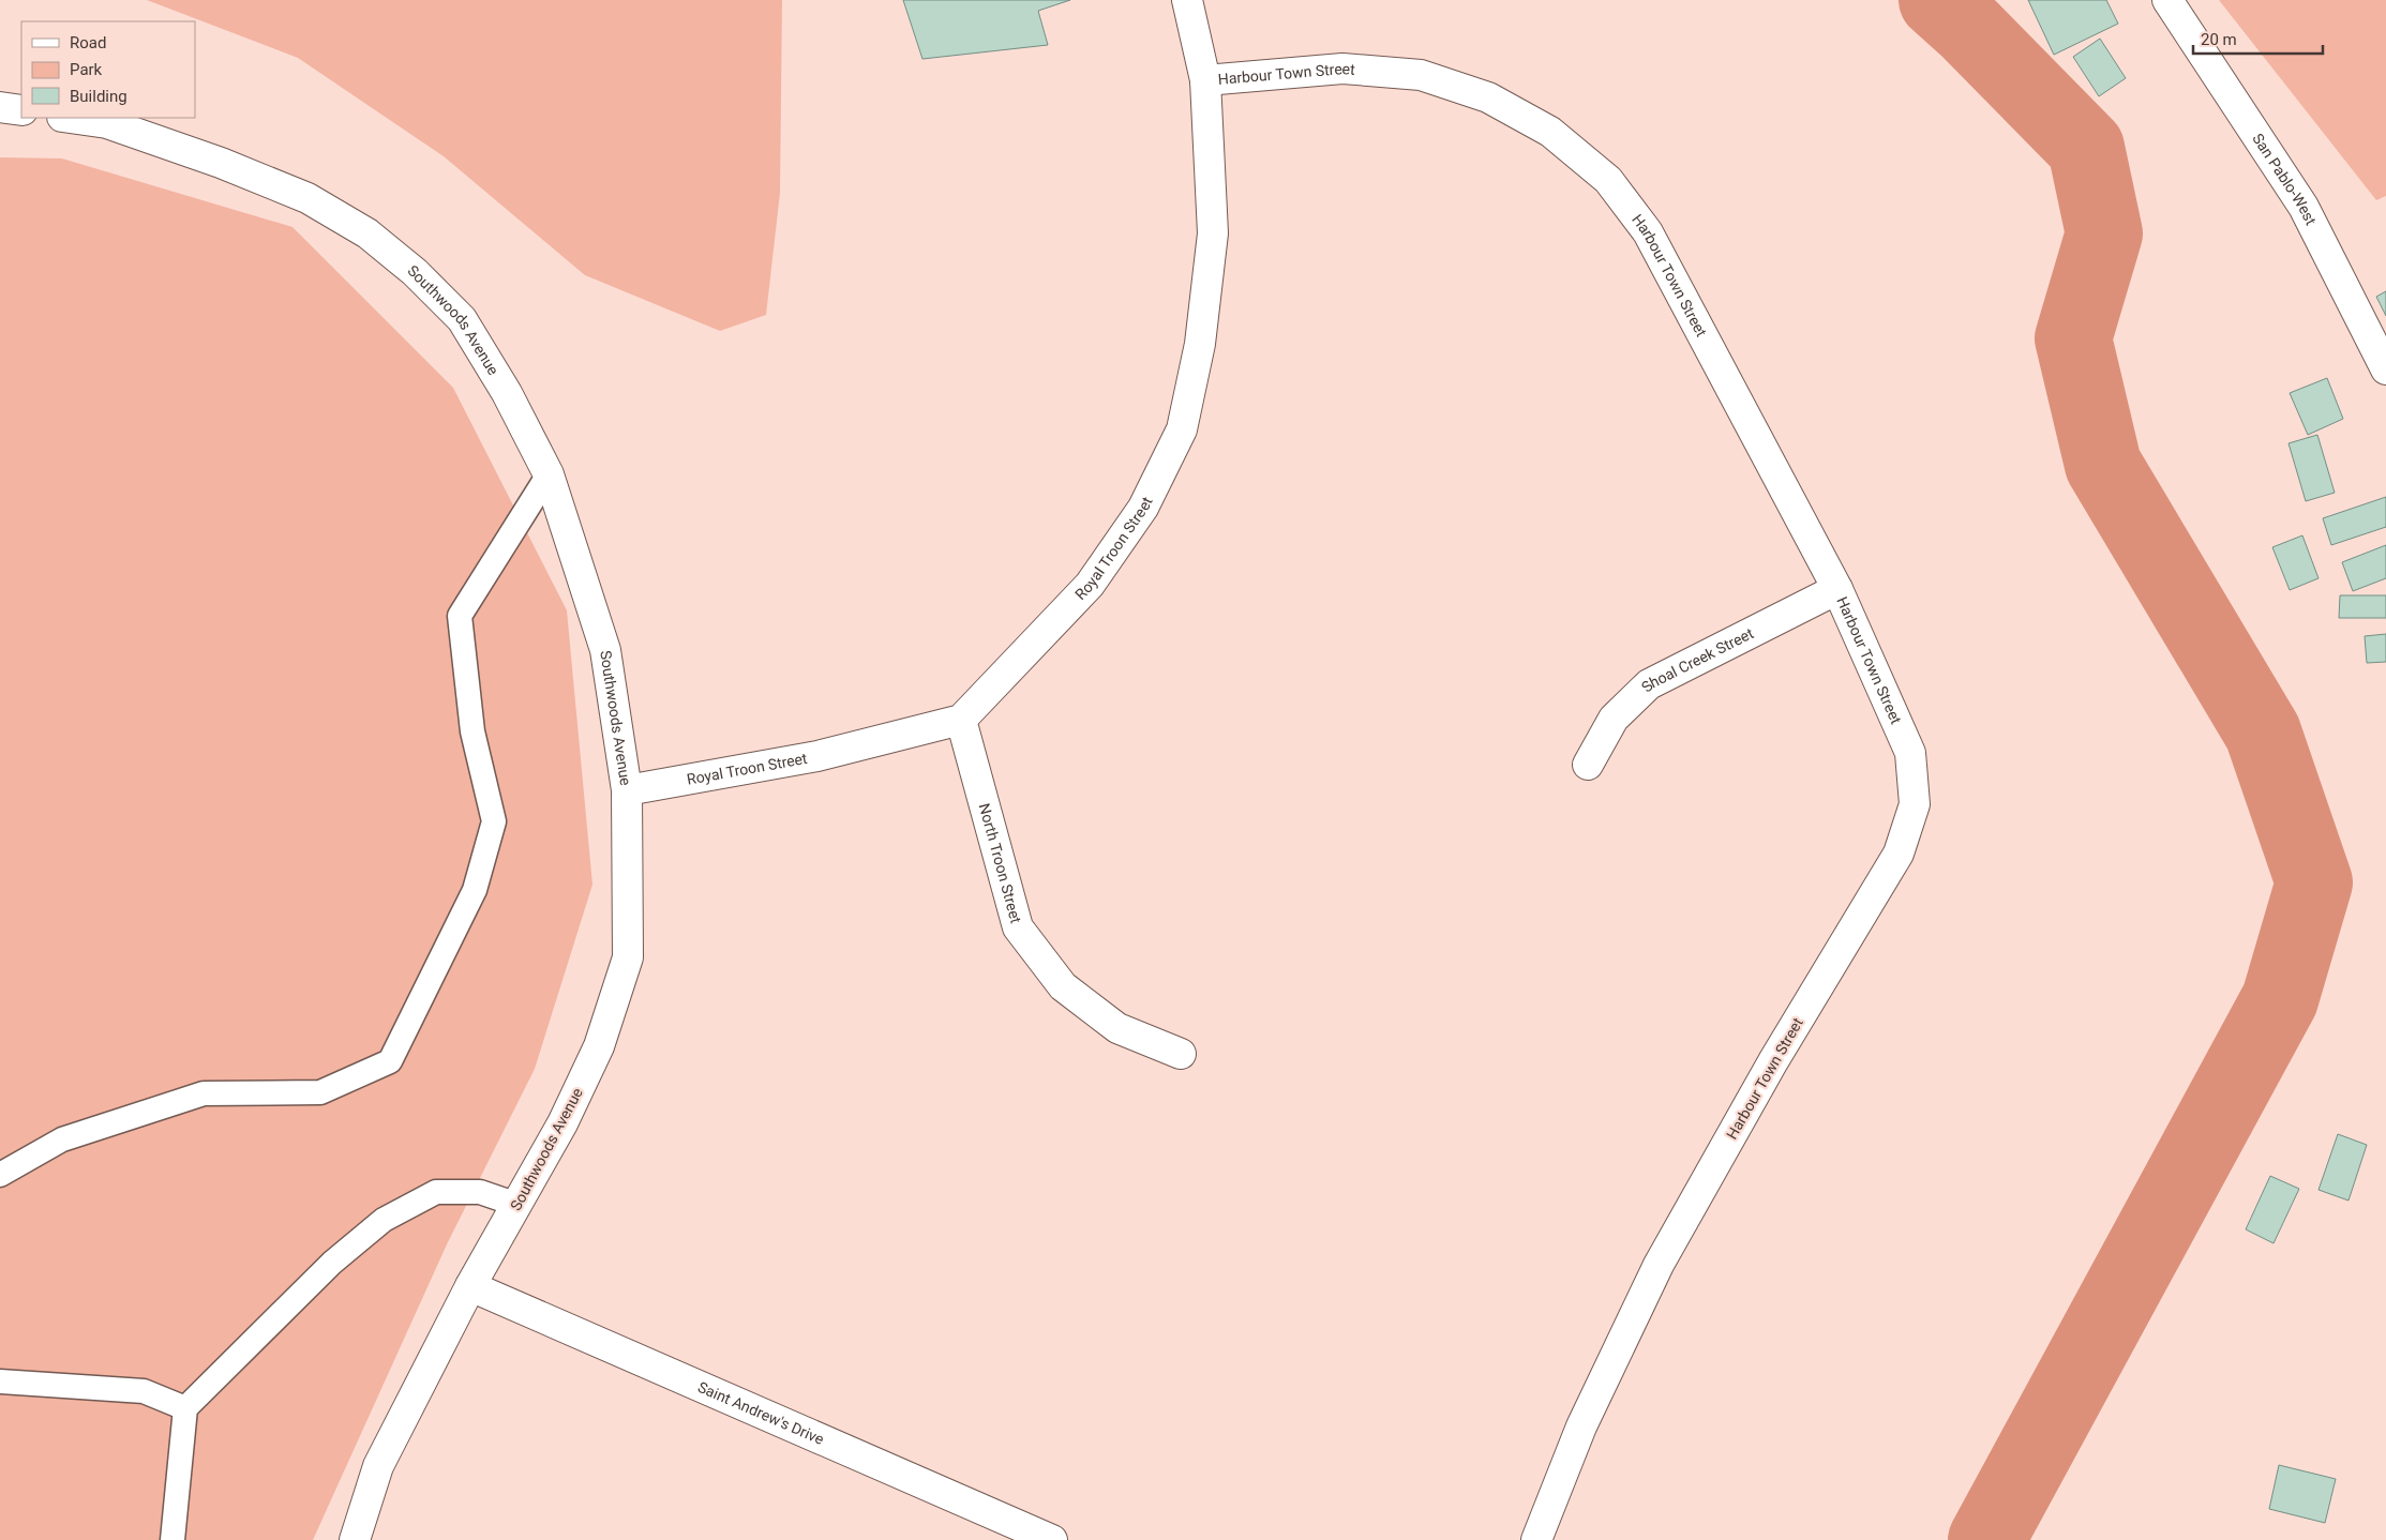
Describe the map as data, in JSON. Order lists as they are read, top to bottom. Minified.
{"streets":{"street":["Harbour Town Street","San Pablo-West","Southwoods Avenue","Royal Troon Street","Shoal Creek Street","North Troon Street","Saint Andrew's Drive"]},"crossings":[["Harbour Town Street","Royal Troon Street"],["Harbour Town Street","Shoal Creek Street"],["Southwoods Avenue","Royal Troon Street"],["Southwoods Avenue","Saint Andrew's Drive"],["Royal Troon Street","North Troon Street"]],"legend":["Road","Park","Building"],"scale_bar":"20 m"}
